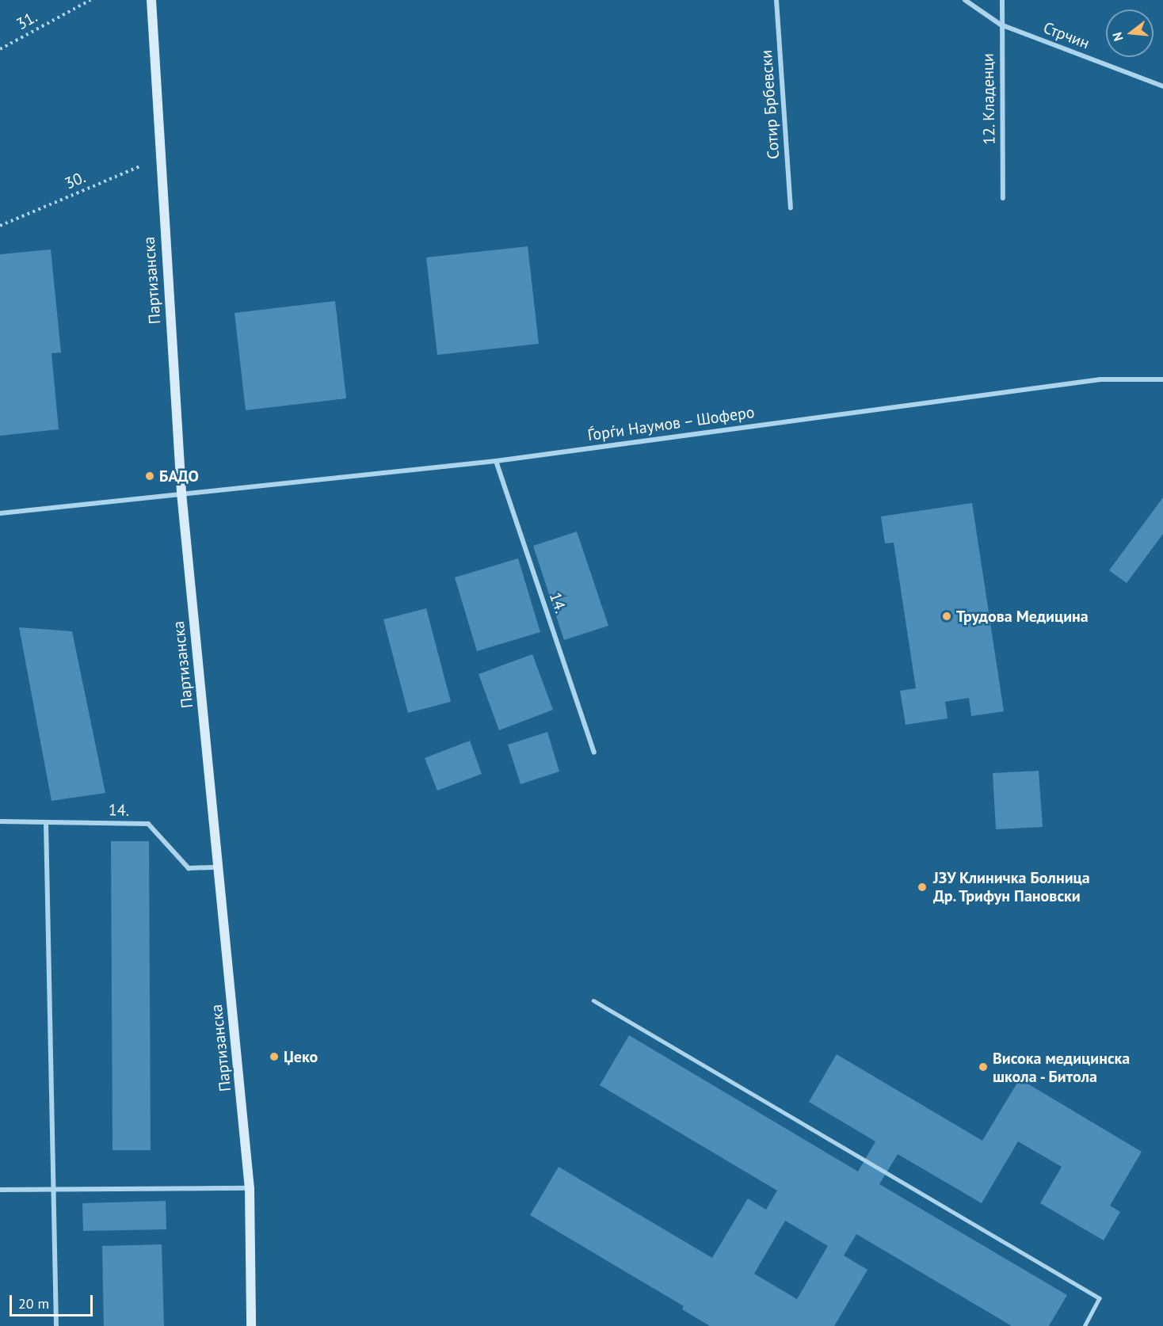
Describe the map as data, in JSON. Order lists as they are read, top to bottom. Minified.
{"streets":{"street":["Стрчин","12. Кладенци","Сотир Брбевски","Партизанска","Ѓорѓи Наумов – Шоферо","14."],"path":["31.","30."]},"crossings":[["Стрчин","12. Кладенци"],["30.","Партизанска"],["Партизанска","Ѓорѓи Наумов – Шоферо"],["Партизанска","14."],["Ѓорѓи Наумов – Шоферо","14."]],"places":["БАДО","Трудова Медицина","ЈЗУ Клиничка Болница Др. Трифун Пановски","Џеко","Висока медицинска школа - Битола"],"scale_bar":"20 m","north":"left"}
